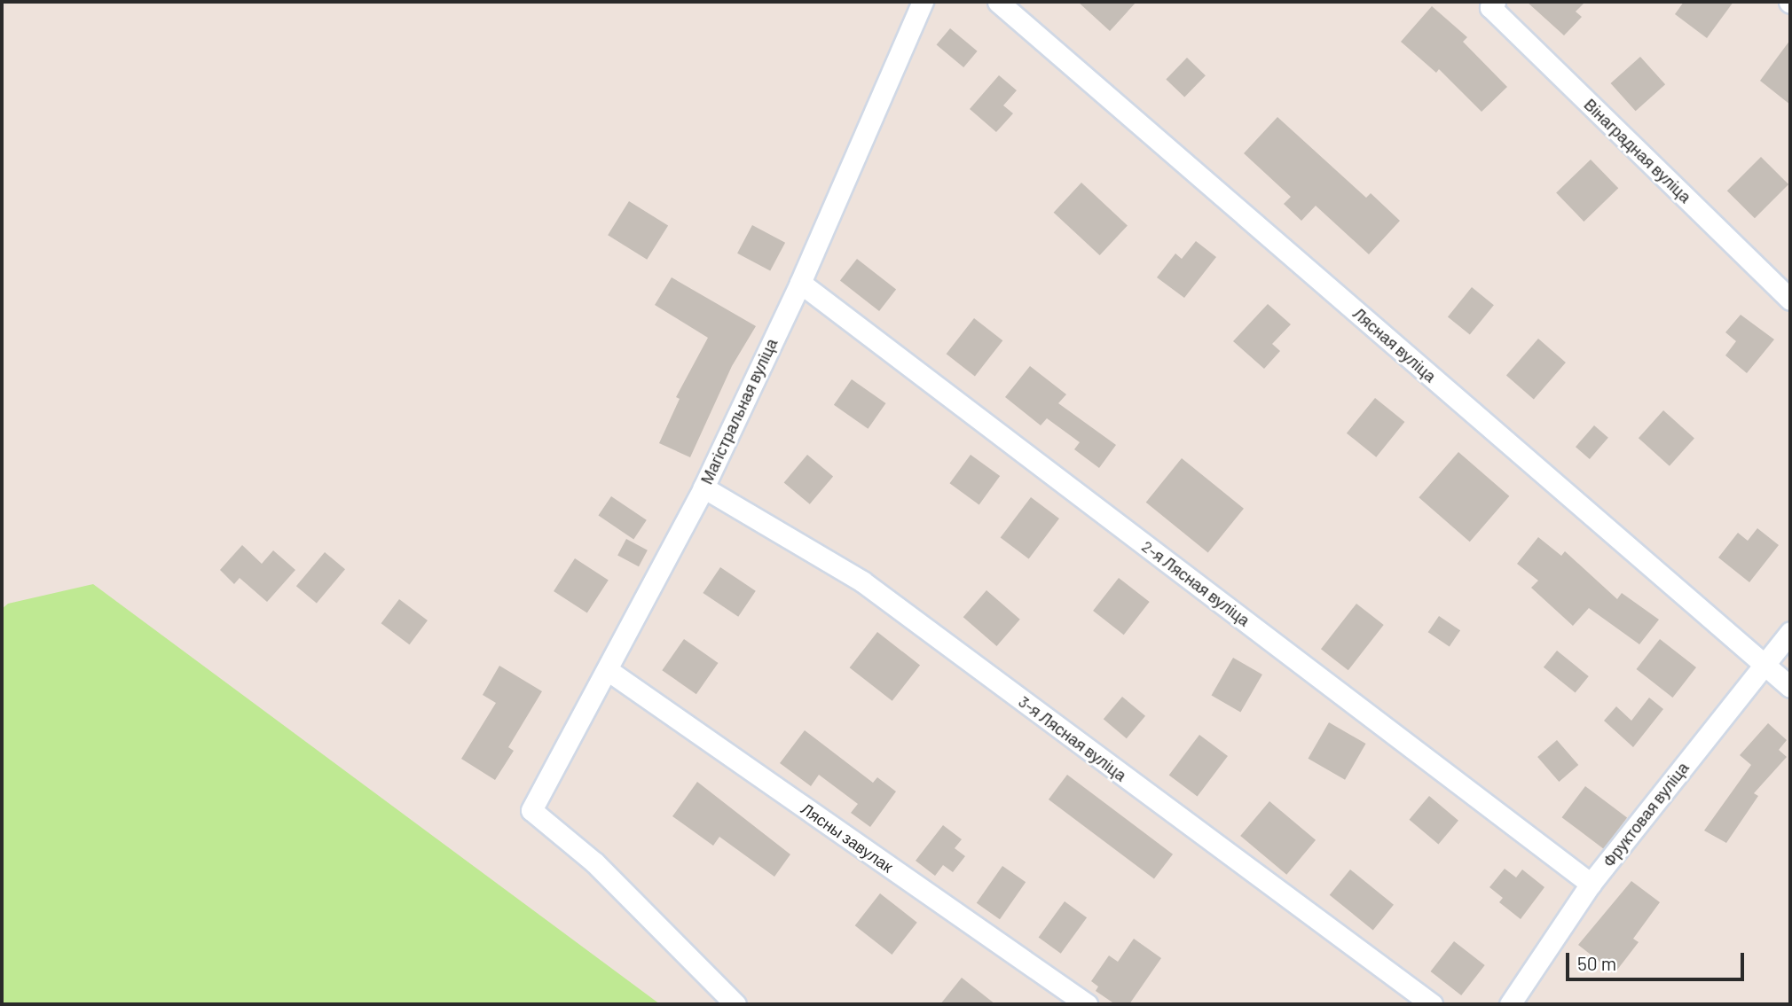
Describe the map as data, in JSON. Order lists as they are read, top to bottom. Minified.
{"streets":{"street":["Вінаградная вуліца","Лясная вуліца","Магістральная вуліца","2-я Лясная вуліца","3-я Лясная вуліца","Фруктовая вуліца","Лясны завулак"]},"crossings":[["Лясная вуліца","Фруктовая вуліца"],["Магістральная вуліца","2-я Лясная вуліца"],["Магістральная вуліца","3-я Лясная вуліца"],["Магістральная вуліца","Лясны завулак"],["2-я Лясная вуліца","Фруктовая вуліца"]],"scale_bar":"50 m"}
